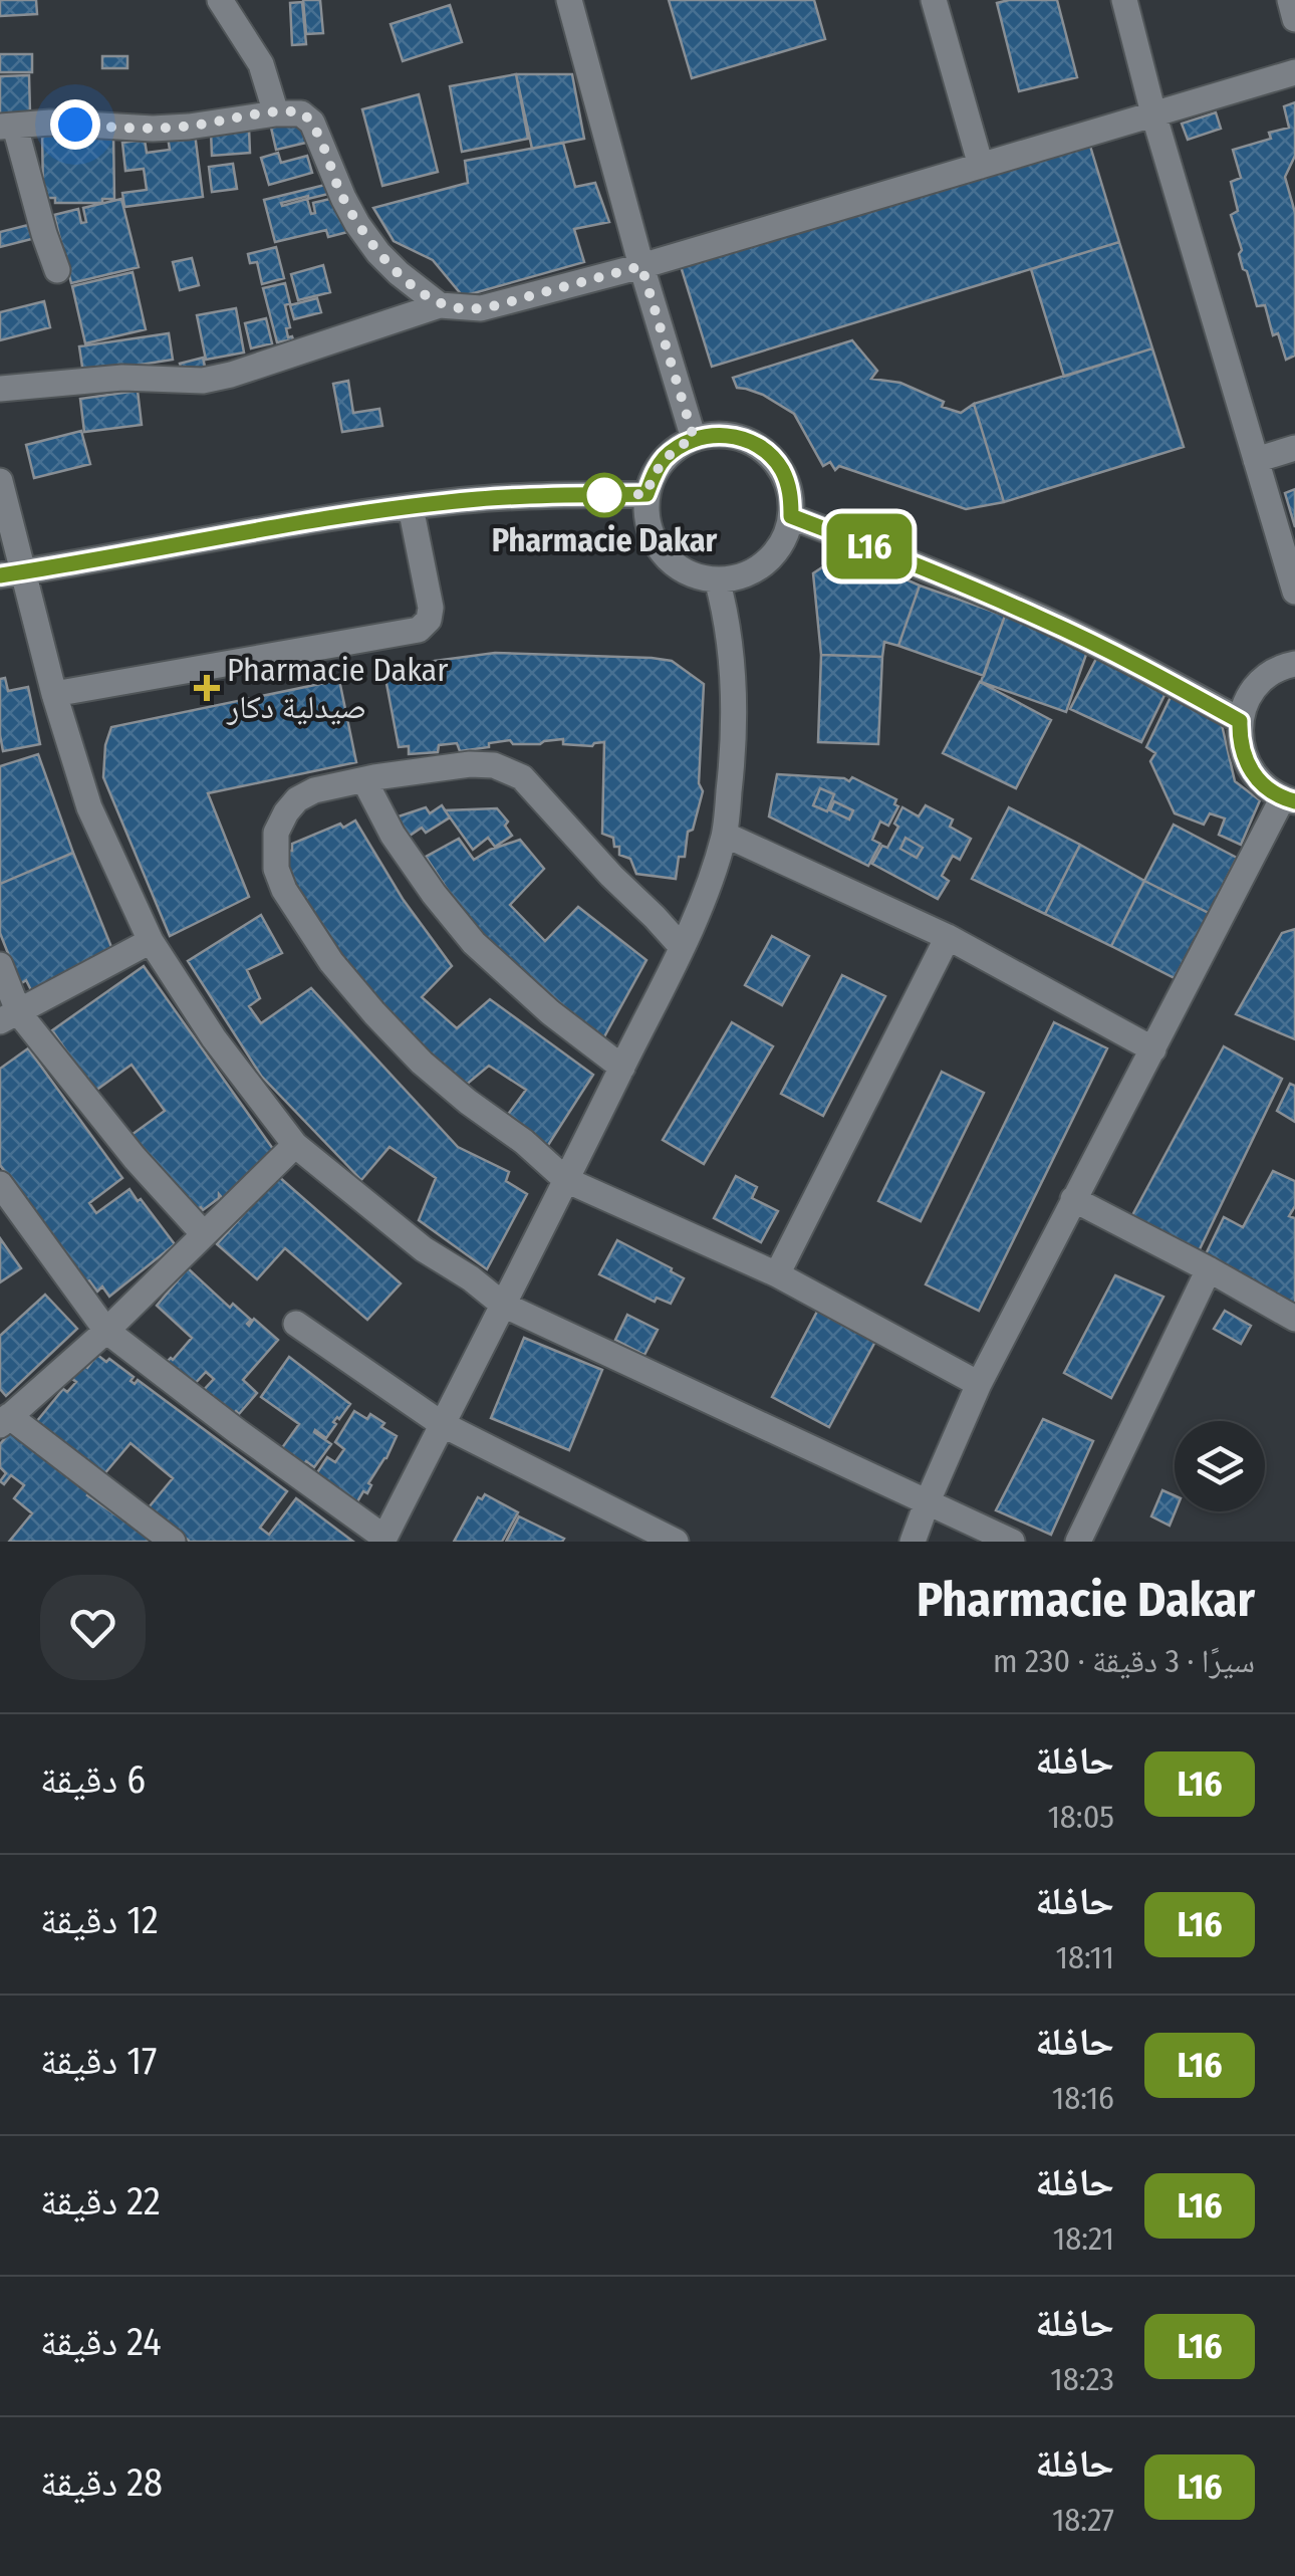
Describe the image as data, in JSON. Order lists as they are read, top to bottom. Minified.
{"places":{"other":["Pharmacie Dakar"],"health":["Pharmacie Dakar صيدلية دكار"]},"lines":["bus line L16"],"page":{"on_map":"L16","heading":["Pharmacie Dakar","سيرًا · 3 دقيقة · 230 m"],"list":[{"mark":"L16","name":"حافلة","note":"18:05","value":"6 دقيقة"},{"mark":"L16","name":"حافلة","note":"18:11","value":"12 دقيقة"},{"mark":"L16","name":"حافلة","note":"18:16","value":"17 دقيقة"},{"mark":"L16","name":"حافلة","note":"18:21","value":"22 دقيقة"},{"mark":"L16","name":"حافلة","note":"18:23","value":"24 دقيقة"},{"mark":"L16","name":"حافلة","note":"18:27","value":"28 دقيقة"}]}}
